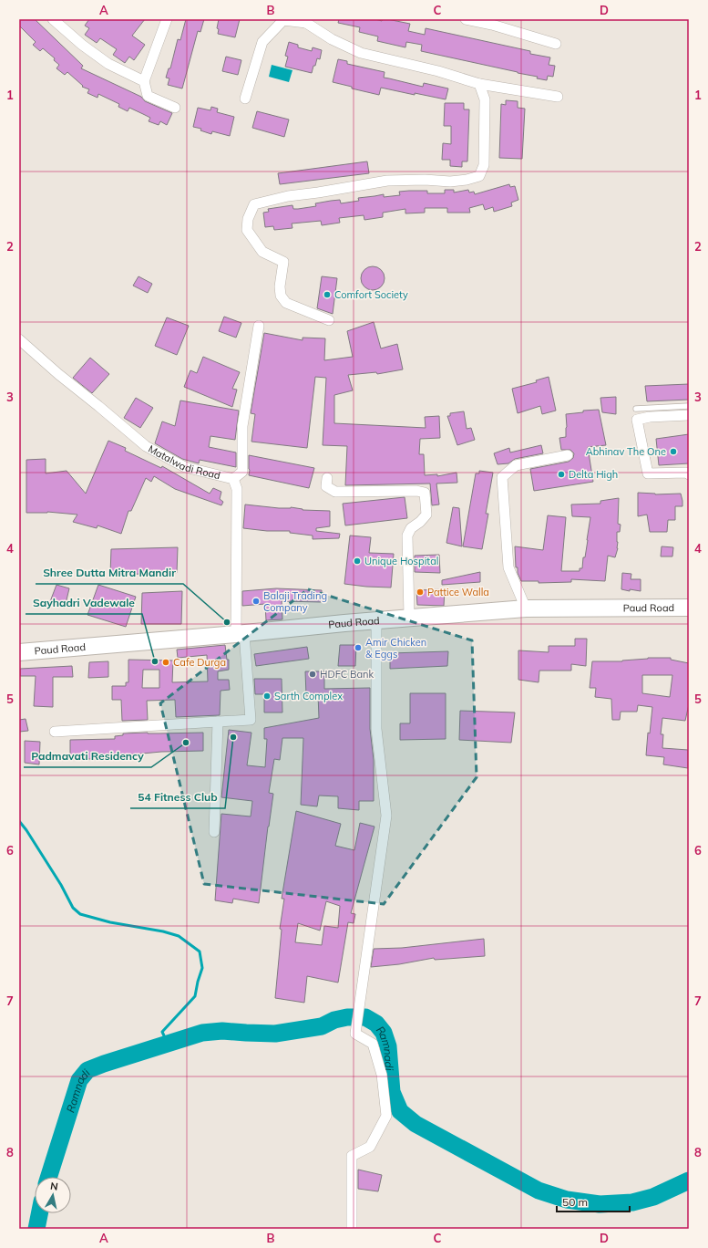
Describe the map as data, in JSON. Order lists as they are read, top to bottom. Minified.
{"streets":{"main road":["Paud Road"],"street":["Matalwadi Road"]},"crossings":[["Matalwadi Road","Paud Road"]],"water":["Ramnadi"],"places":["Comfort Society","Abhinav The One","Delta High","Unique Hospital","Pattice Walla","Balaji Trading Company","Shree Dutta Mitra Mandir","Amir Chicken & Eggs","Sayhadri Vadewale","Cafe Durga","HDFC Bank","Sarth Complex","54 Fitness Club","Padmavati Residency"],"scale_bar":"50 m","north":"top","grid":{"columns":["A","B","C","D"],"rows":["1","2","3","4","5","6","7","8"]}}
